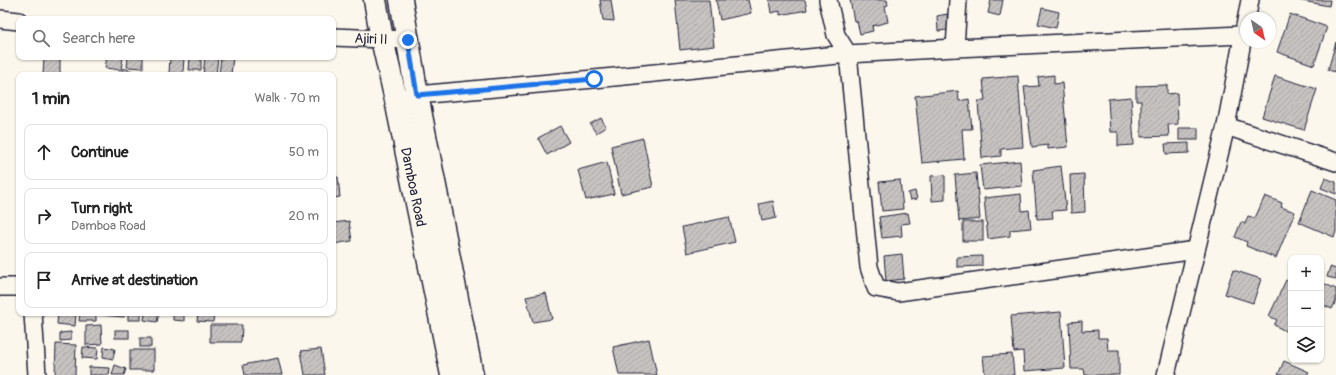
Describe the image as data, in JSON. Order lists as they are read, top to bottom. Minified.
{"streets":{"main road":["Damboa Road"],"street":["Ajiri II"]},"crossings":[["Ajiri II","Damboa Road"]],"north":"bottom right","page":{"search":"Search here","heading":["1 min","Walk · 70 m"],"list":[["Continue","50 m"],["Turn right","Damboa Road","20 m"],"Arrive at destination"],"map_buttons":["+","−"]}}
